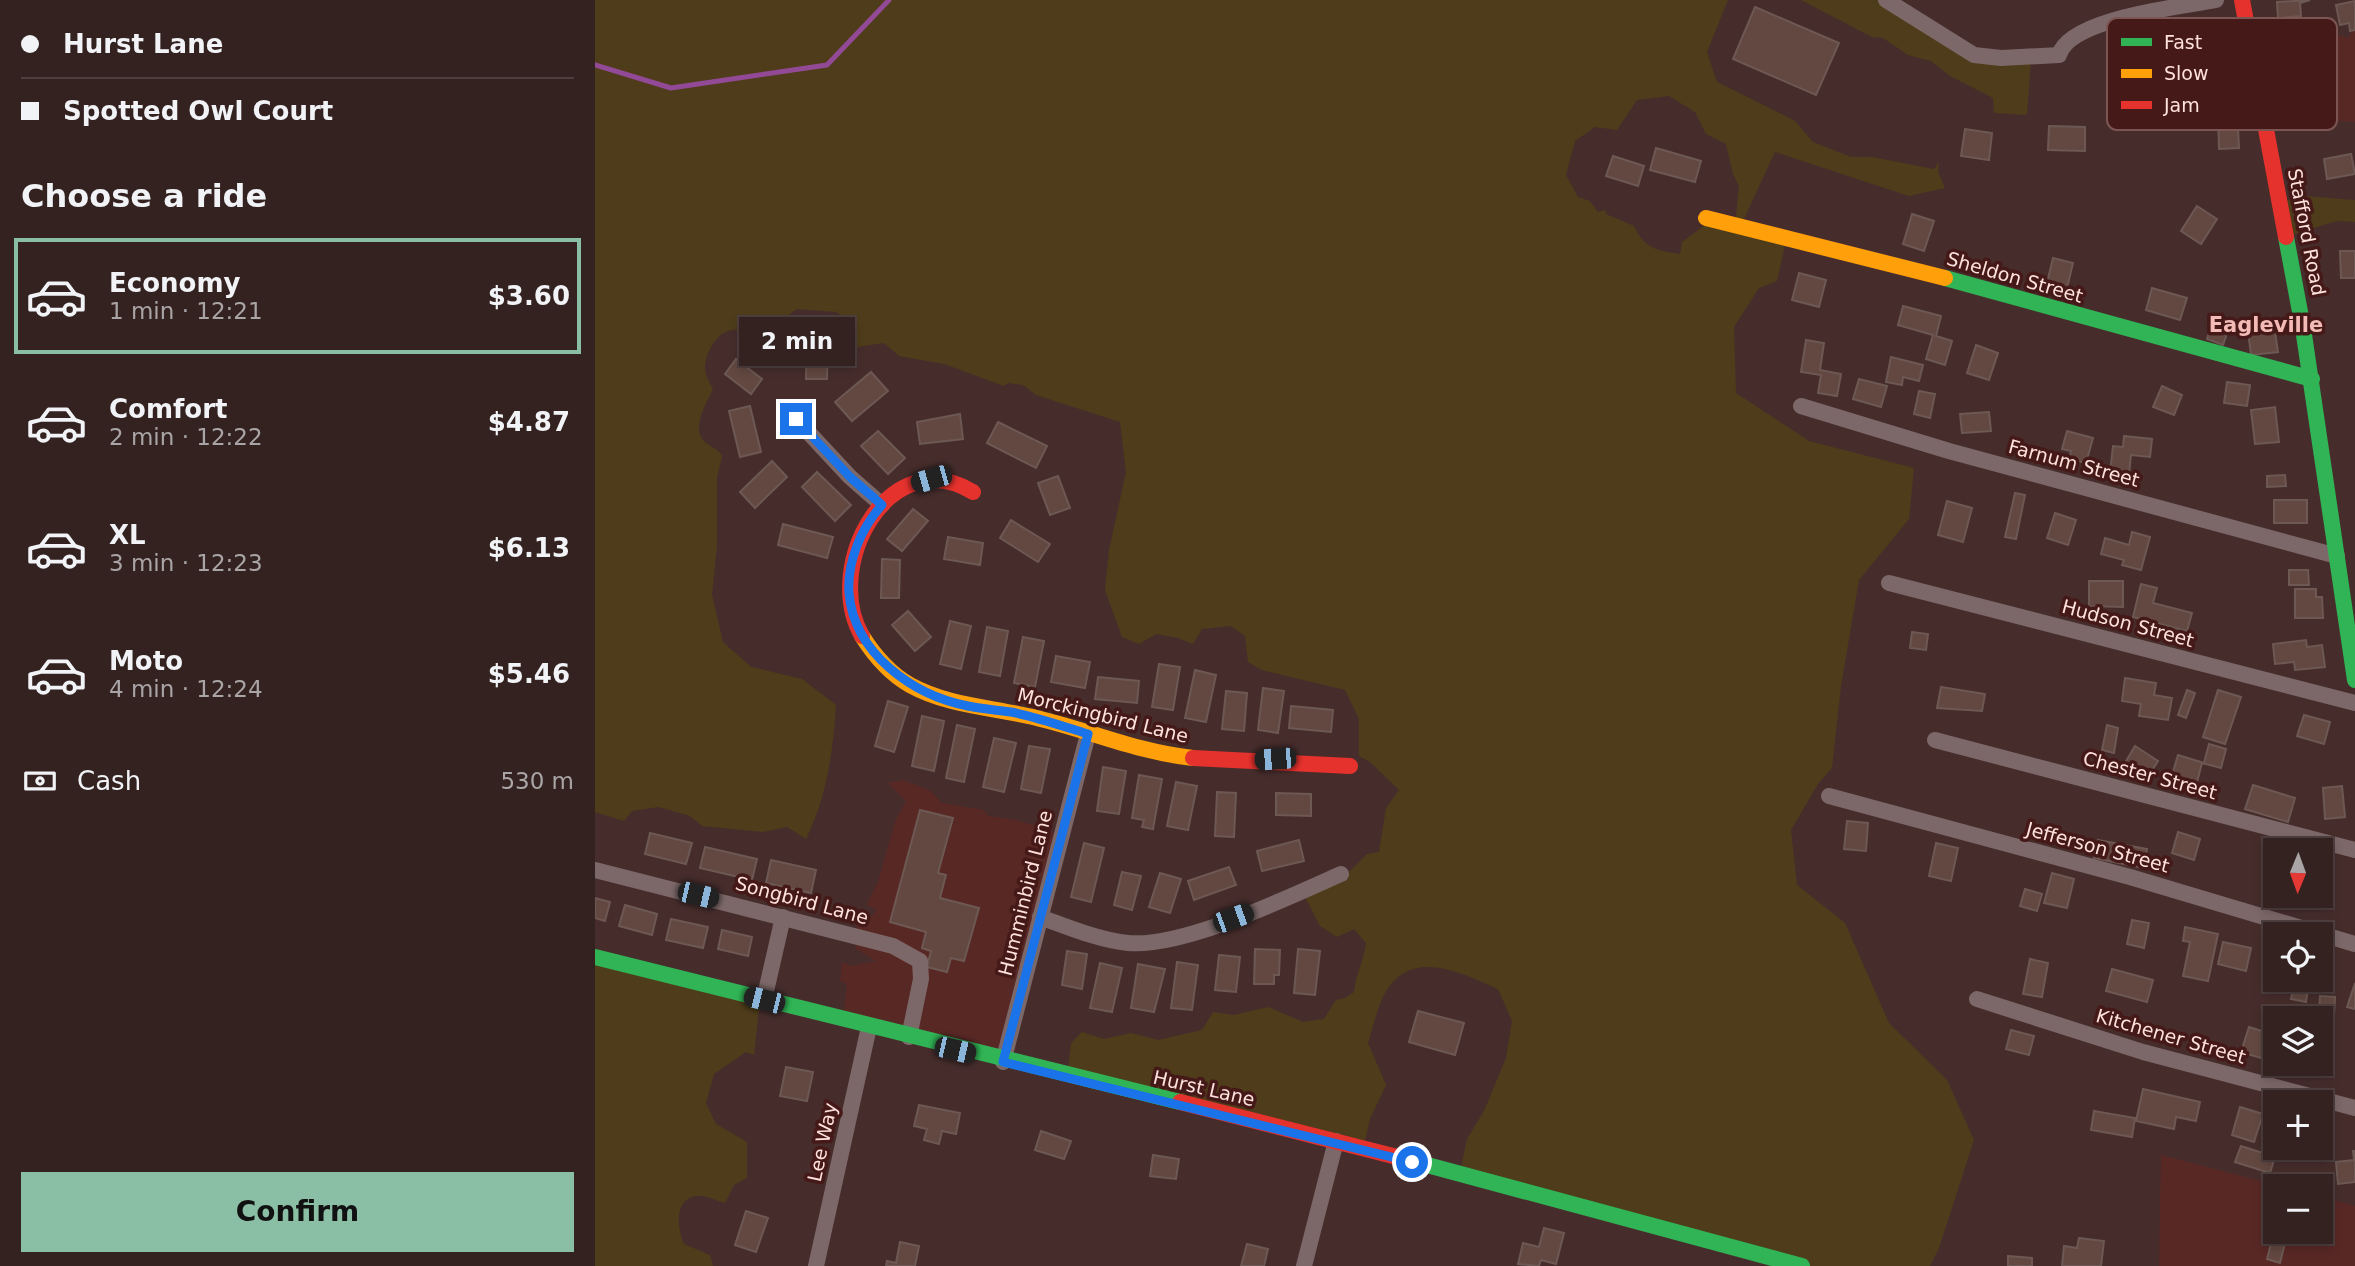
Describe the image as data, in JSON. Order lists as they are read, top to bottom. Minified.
{"streets":{"street":["Stafford Road","Sheldon Street","Farnum Street","Hudson Street","Morckingbird Lane","Chester Street","Jefferson Street","Humminbird Lane","Songbird Lane","Kitchener Street","Hurst Lane","Lee Way"]},"crossings":[["Stafford Road","Sheldon Street"],["Stafford Road","Farnum Street"],["Morckingbird Lane","Humminbird Lane"],["Humminbird Lane","Hurst Lane"],["Songbird Lane","Hurst Lane"],["Hurst Lane","Lee Way"]],"districts":["Eagleville"],"legend":["Fast","Slow","Jam"],"north":"bottom","page":{"banner":["Hurst Lane","Spotted Owl Court"],"heading":"Choose a ride","list":[{"name":"Economy","note":"1 min · 12:21","value":"$3.60"},{"name":"Comfort","note":"2 min · 12:22","value":"$4.87"},{"name":"XL","note":"3 min · 12:23","value":"$6.13"},{"name":"Moto","note":"4 min · 12:24","value":"$5.46"}],"bubble":"2 min","pay":["Cash","530 m"],"map_buttons":["+","−"],"buttons":"Confirm"}}
